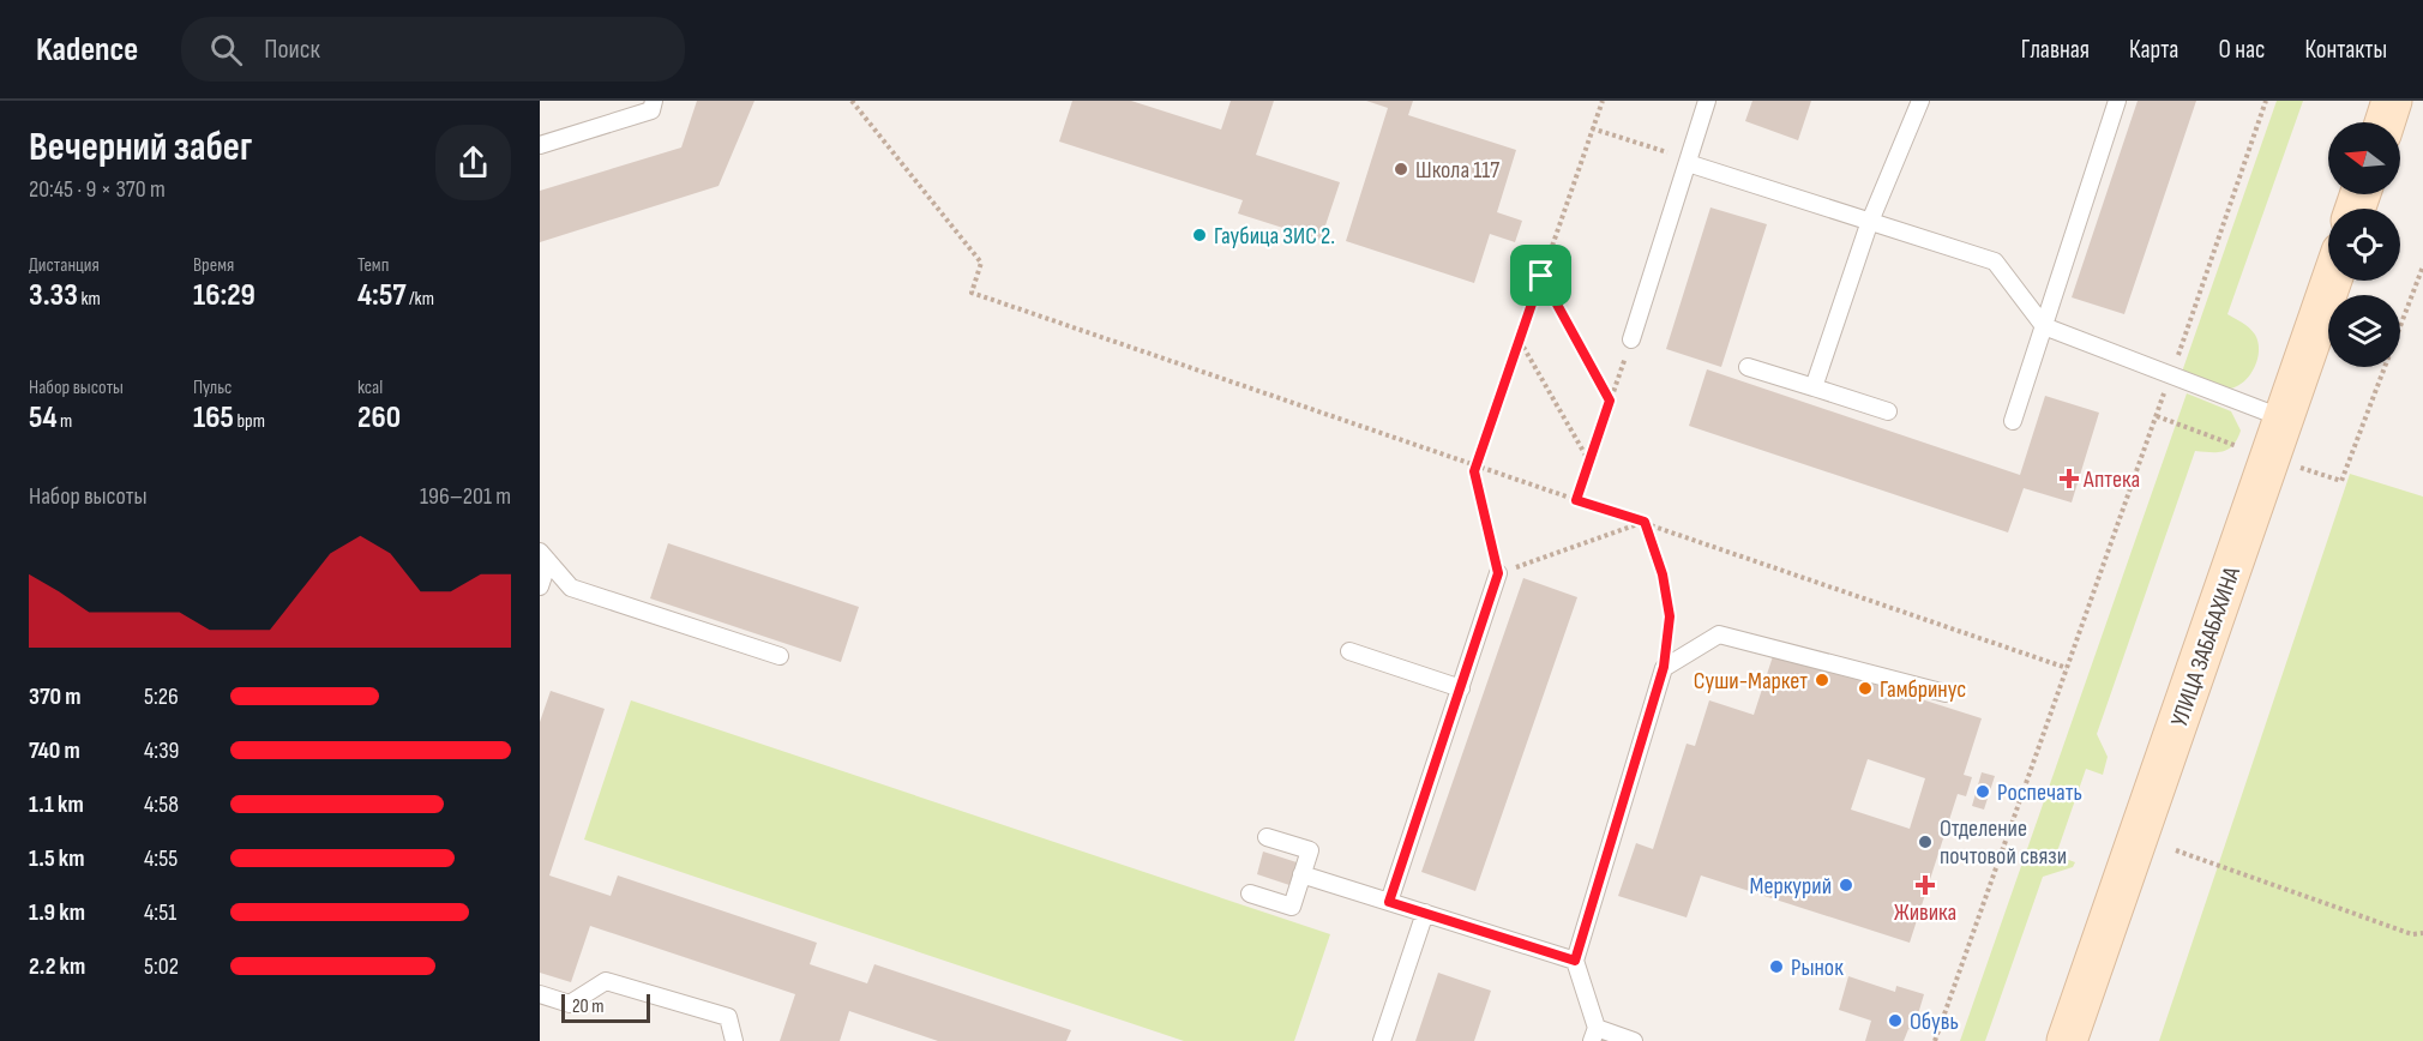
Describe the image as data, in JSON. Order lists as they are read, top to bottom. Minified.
{"streets":{"street":["УЛИЦА ЗАБАБАХИНА"]},"places":{"other":["Школа 117","Гаубица ЗИС 2.","Суши-Маркет","Гамбринус","Роспечать","Отделение почтовой связи","Меркурий","Рынок","Обувь"],"health":["Аптека","Живика"]},"scale_bar":"20 m","north":"left","page":{"header":"Kadence","search":"Поиск","nav":["Главная","Карта","О нас","Контакты"],"heading":["Вечерний забег","20:45 · 9 × 370 m"],"stats":[["Дистанция","3.33 km"],["Время","16:29"],["Темп","4:57 /km"],["Набор высоты","54 m"],["Пульс","165 bpm"],["kcal","260"]],"chart":["Набор высоты","196–201 m"],"list":[{"name":"370 m","note":"5:26"},{"name":"740 m","note":"4:39"},{"name":"1.1 km","note":"4:58"},{"name":"1.5 km","note":"4:55"},{"name":"1.9 km","note":"4:51"},{"name":"2.2 km","note":"5:02"}],"scale":"20 m"}}
